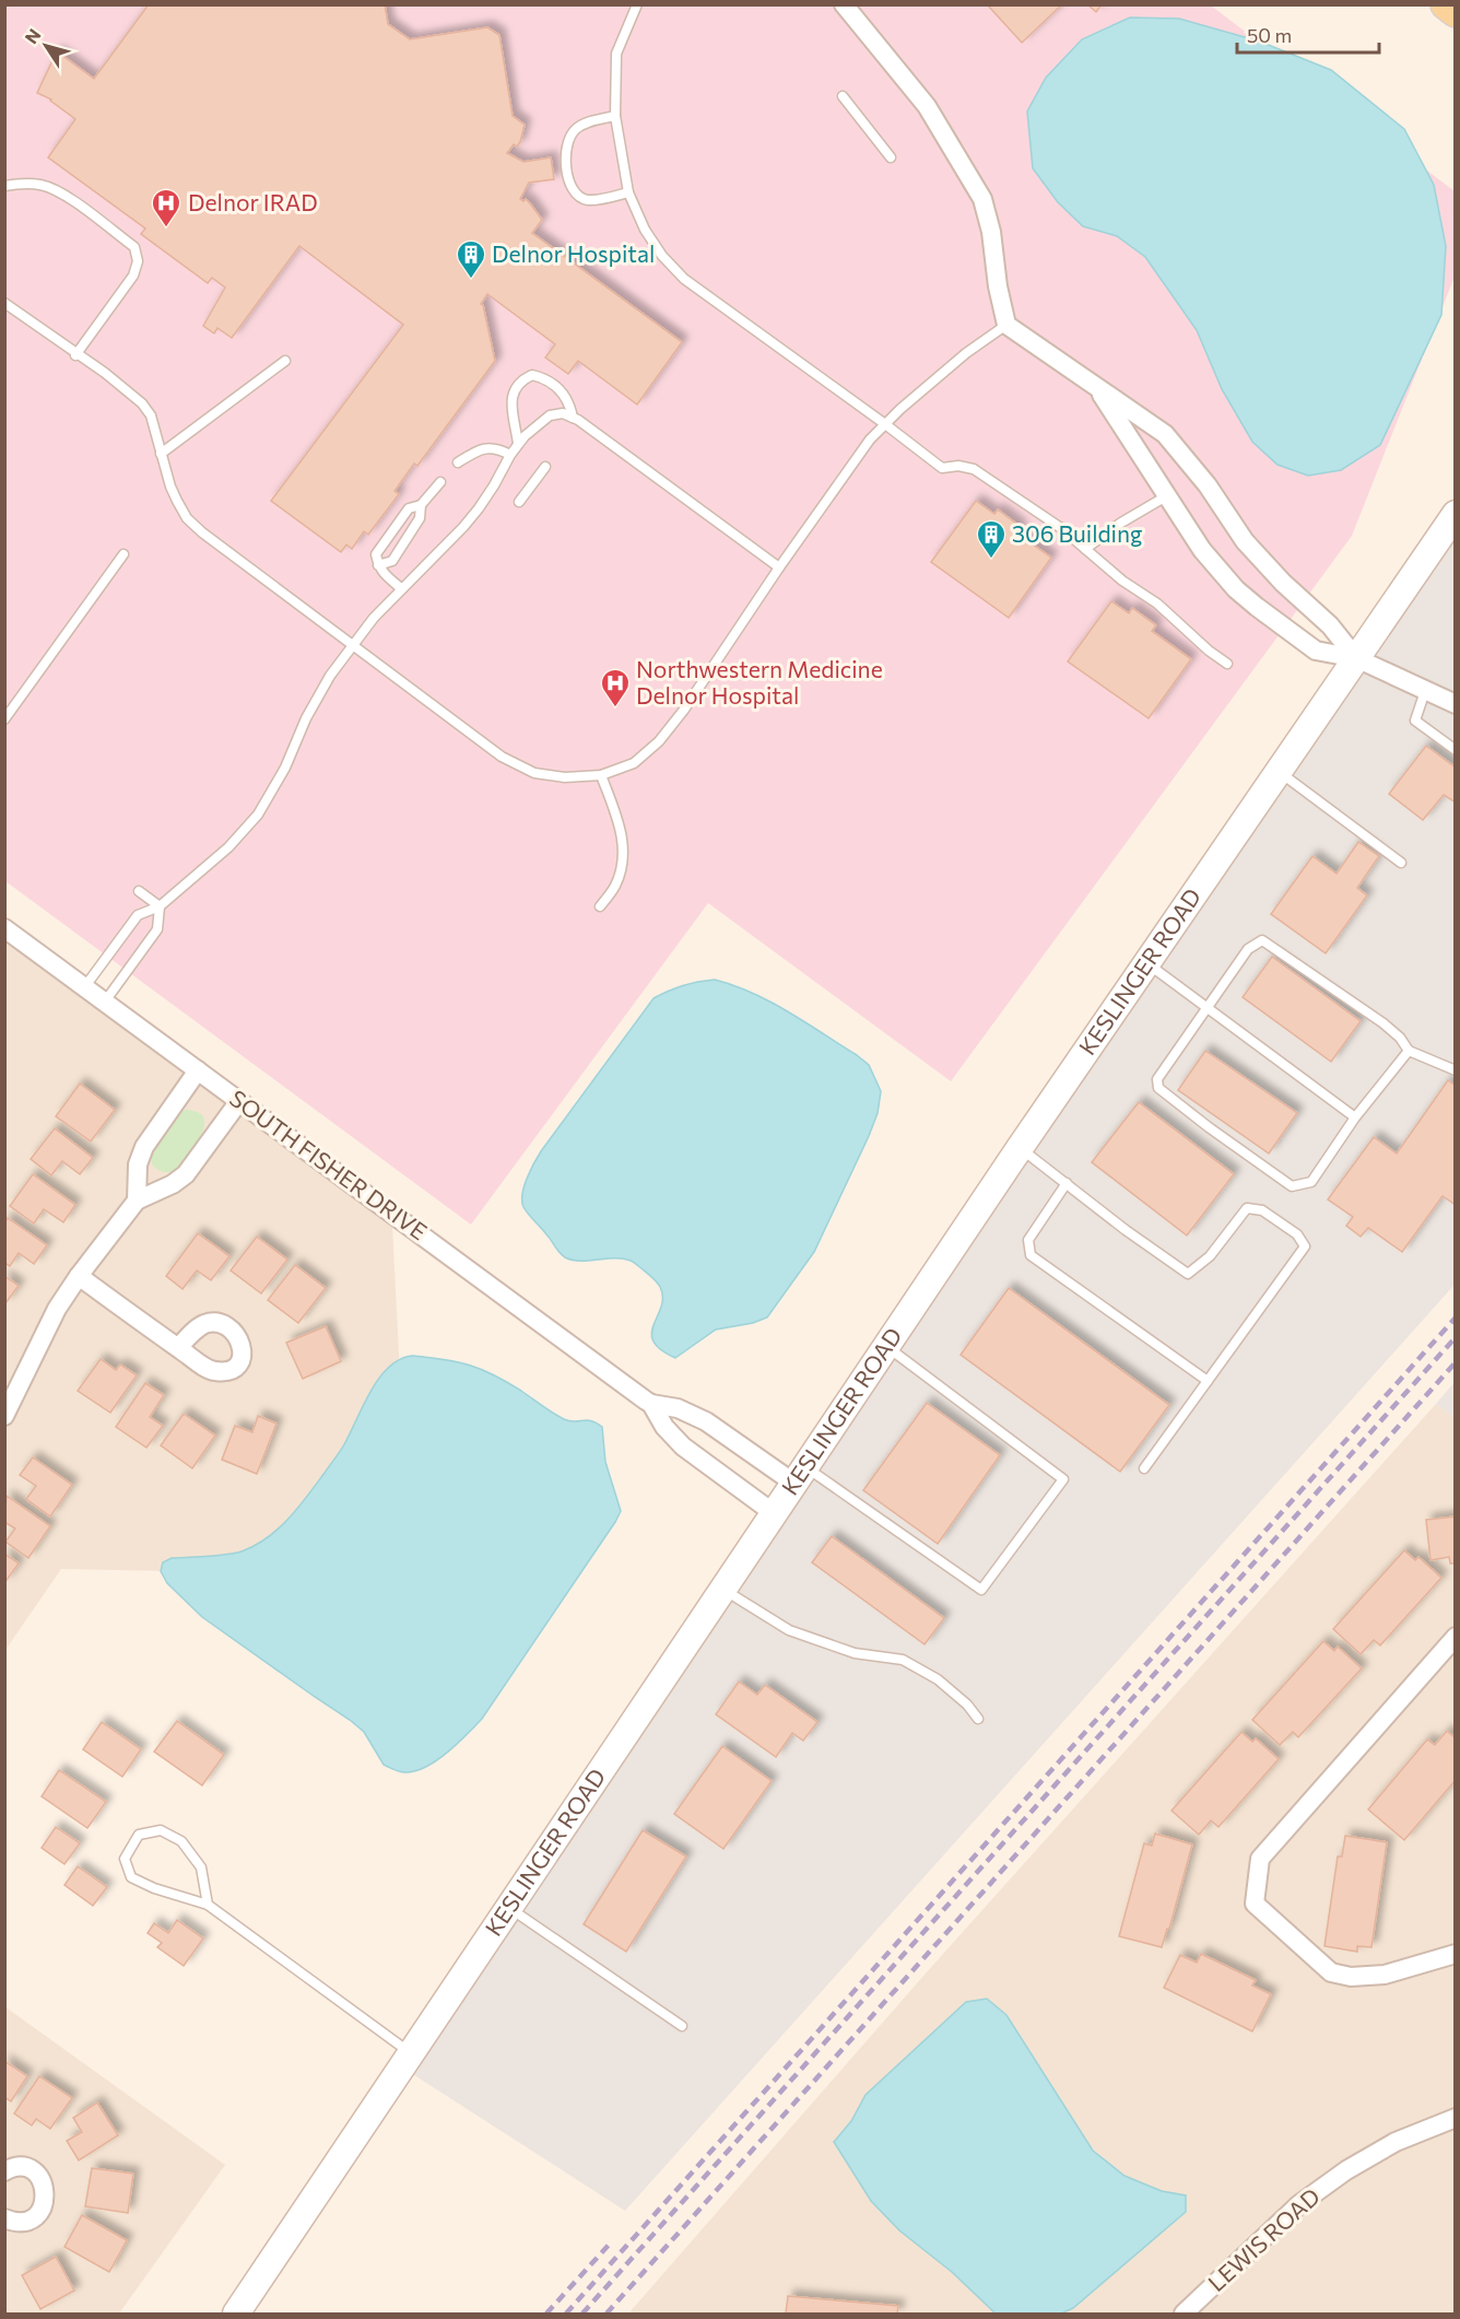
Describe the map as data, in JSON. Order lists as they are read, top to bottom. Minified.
{"streets":{"main road":["KESLINGER ROAD"],"street":["SOUTH FISHER DRIVE","LEWIS ROAD"]},"crossings":[["KESLINGER ROAD","SOUTH FISHER DRIVE"]],"places":{"hospital":["Delnor IRAD","Northwestern Medicine Delnor Hospital"],"building":["Delnor Hospital","306 Building"]},"scale_bar":"50 m","north":"top left"}
